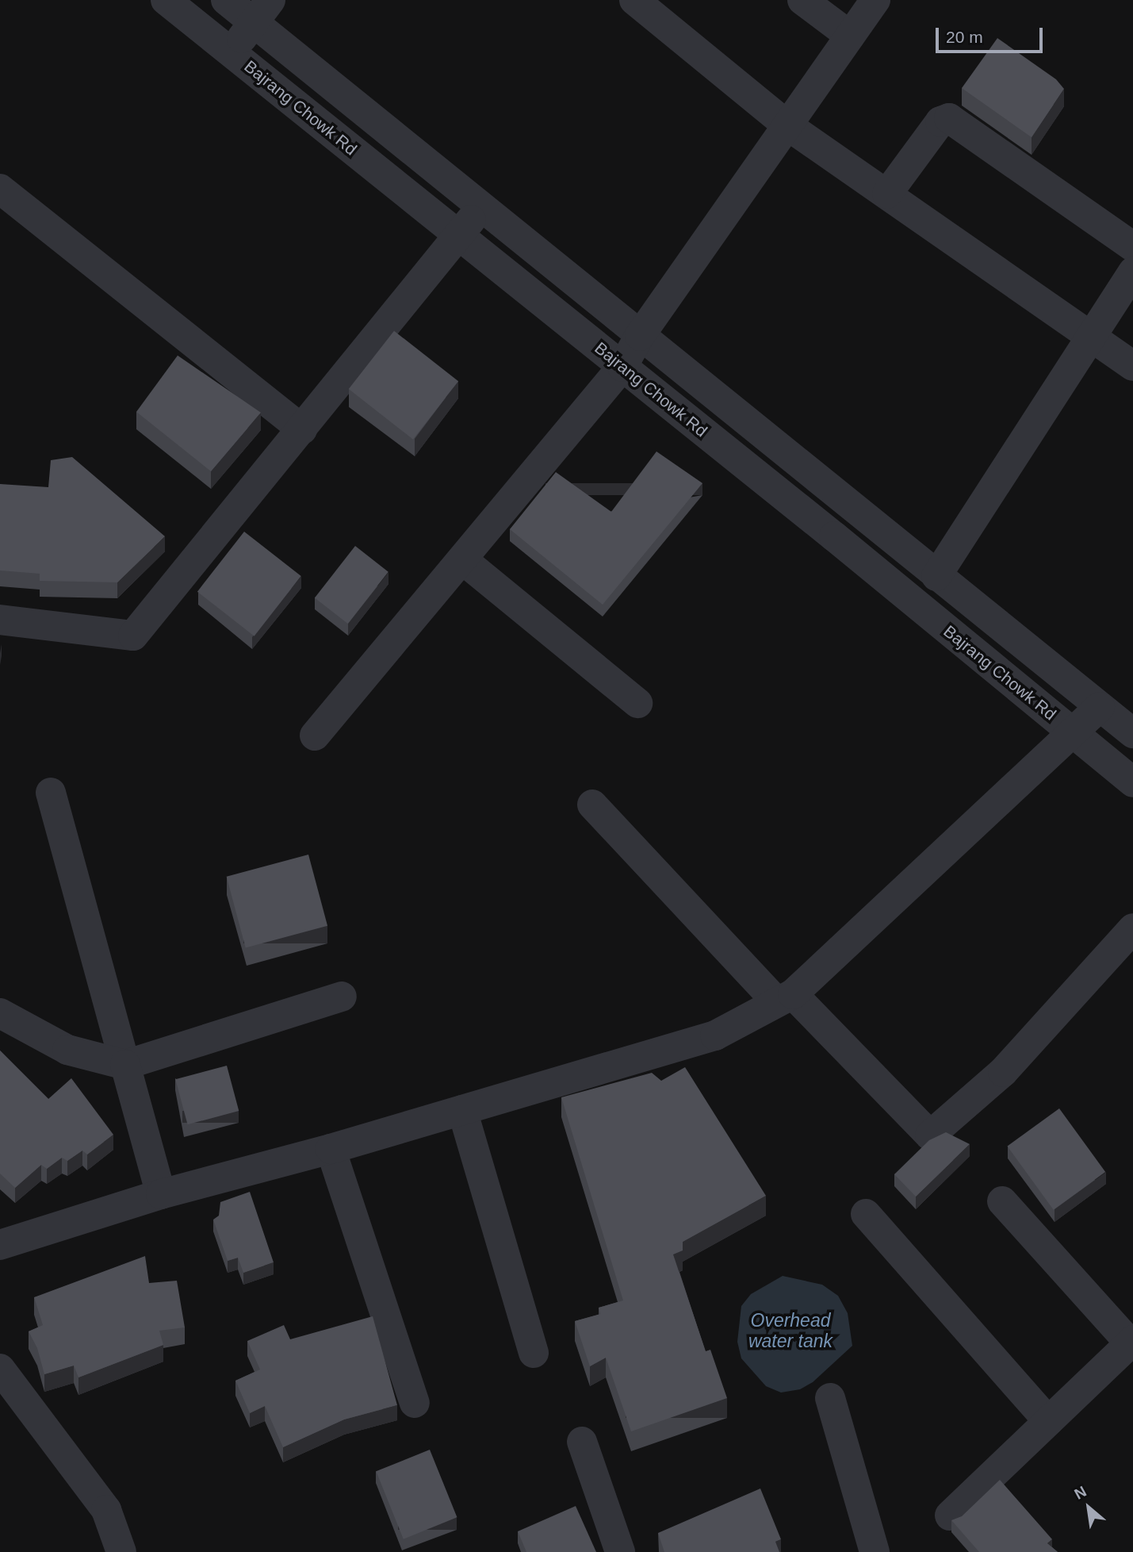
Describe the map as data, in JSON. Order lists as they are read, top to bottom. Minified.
{"streets":{"street":["Bajrang Chowk Rd"]},"water":["Overhead water tank"],"scale_bar":"20 m","north":"top left"}
